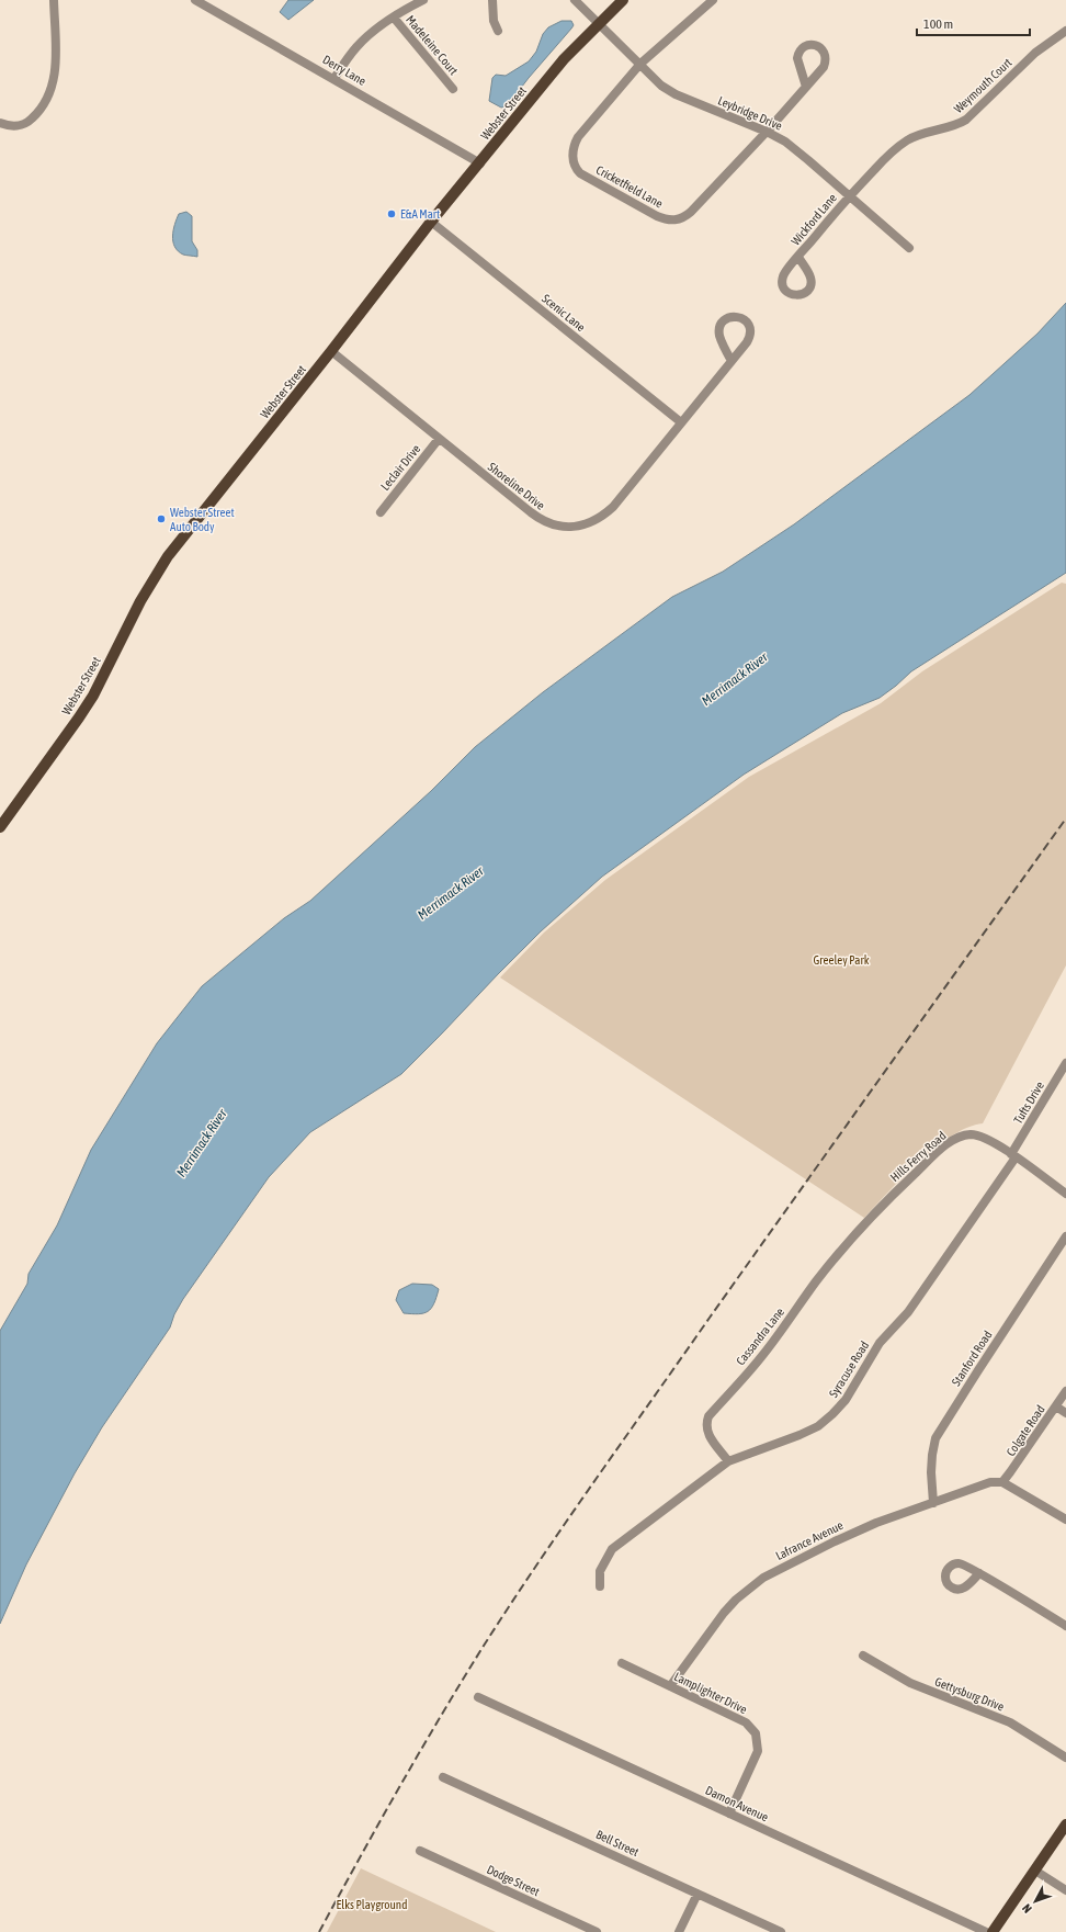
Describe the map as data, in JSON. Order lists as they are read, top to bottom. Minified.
{"streets":{"main road":["Webster Street"],"street":["Madeleine Court","Derry Lane","Weymouth Court","Leybridge Drive","Cricketfield Lane","Wickford Lane","Scenic Lane","Leclair Drive","Shoreline Drive","Tufts Drive","Hills Ferry Road","Cassandra Lane","Stanford Road","Syracuse Road","Colgate Road","Lafrance Avenue","Lamplighter Drive","Gettysburg Drive","Damon Avenue","Bell Street","Dodge Street"]},"crossings":[["Derry Lane","Webster Street"],["Weymouth Court","Leybridge Drive"],["Weymouth Court","Wickford Lane"],["Webster Street","Leybridge Drive"],["Webster Street","Scenic Lane"],["Webster Street","Shoreline Drive"],["Leybridge Drive","Cricketfield Lane"],["Leybridge Drive","Wickford Lane"],["Scenic Lane","Shoreline Drive"],["Leclair Drive","Shoreline Drive"],["Tufts Drive","Hills Ferry Road"],["Tufts Drive","Syracuse Road"],["Hills Ferry Road","Cassandra Lane"],["Hills Ferry Road","Syracuse Road"],["Cassandra Lane","Syracuse Road"],["Stanford Road","Lafrance Avenue"],["Colgate Road","Lafrance Avenue"],["Lafrance Avenue","Lamplighter Drive"],["Lamplighter Drive","Damon Avenue"]],"water":["Merrimack River"],"parks":["Greeley Park","Elks Playground"],"places":["E&A Mart","Webster Street Auto Body"],"scale_bar":"100 m","north":"bottom left"}
